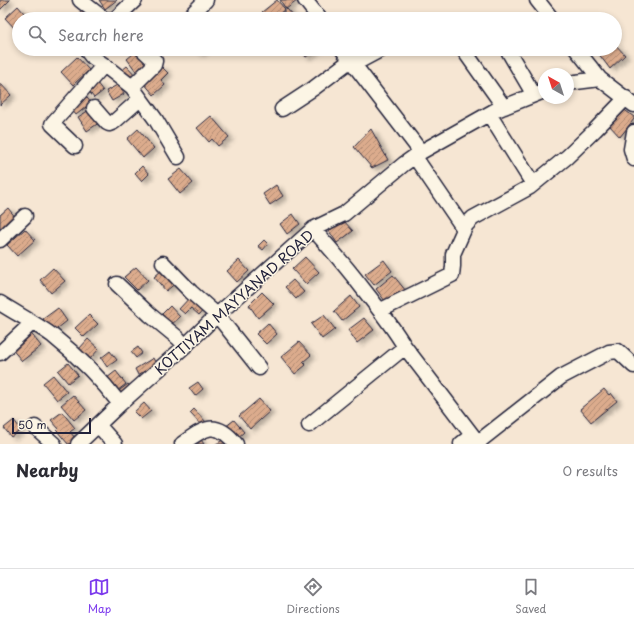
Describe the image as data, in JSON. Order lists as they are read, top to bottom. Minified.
{"streets":{"street":["KOTTIYAM MAYYANAD ROAD"]},"scale_bar":"50 m","north":"top left","page":{"search":"Search here","scale":"50 m","heading":["Nearby","0 results"],"nav":["Map","Directions","Saved"]}}
